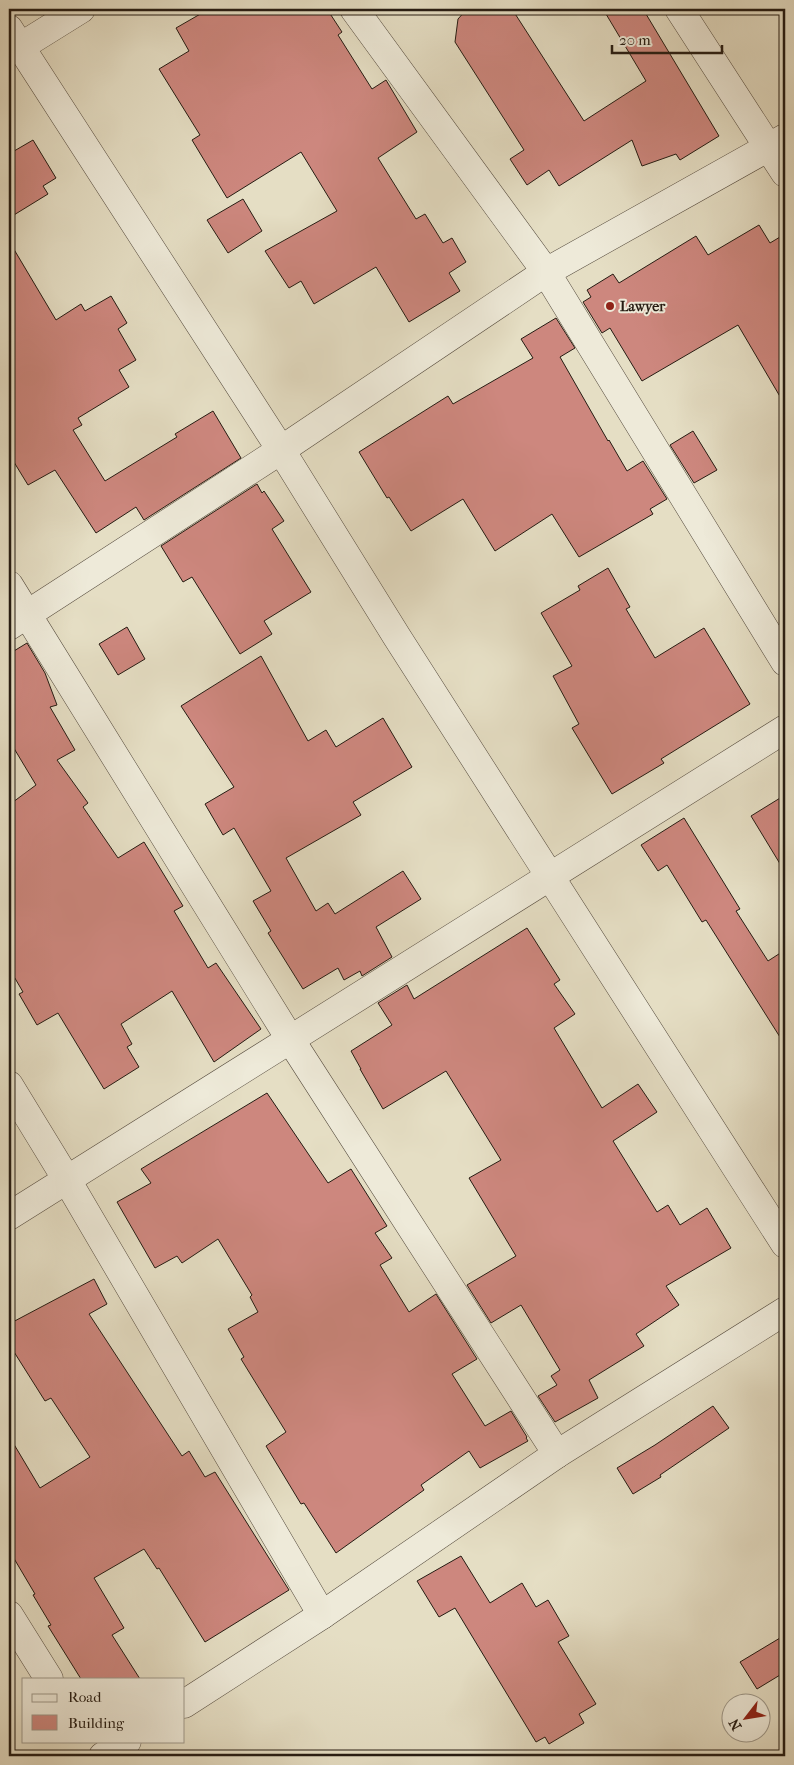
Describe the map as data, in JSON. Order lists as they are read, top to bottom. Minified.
{"places":["Lawyer"],"legend":["Road","Building"],"scale_bar":"20 m","north":"bottom left"}
